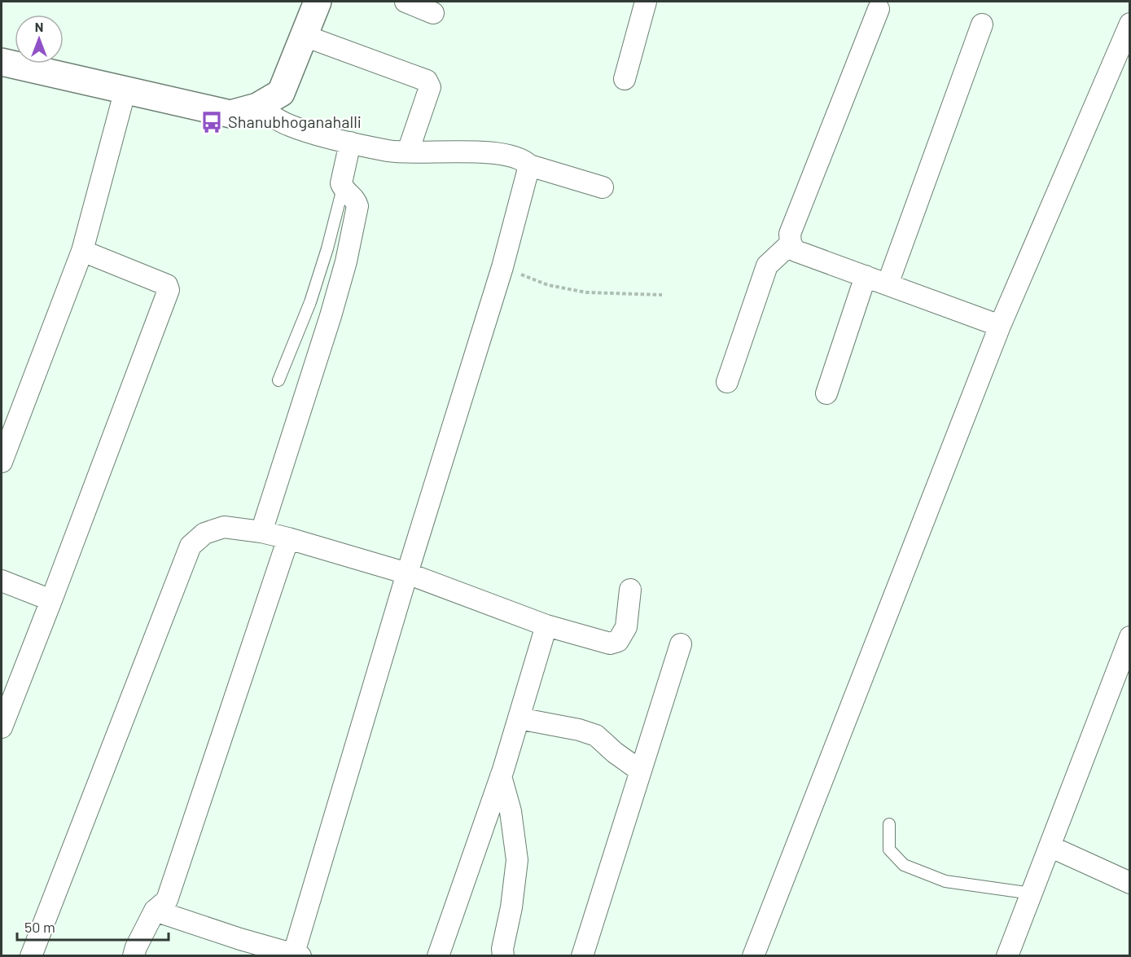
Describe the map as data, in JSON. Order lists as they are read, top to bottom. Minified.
{"places":{"bus stop":["Shanubhoganahalli"]},"scale_bar":"50 m","north":"top"}
